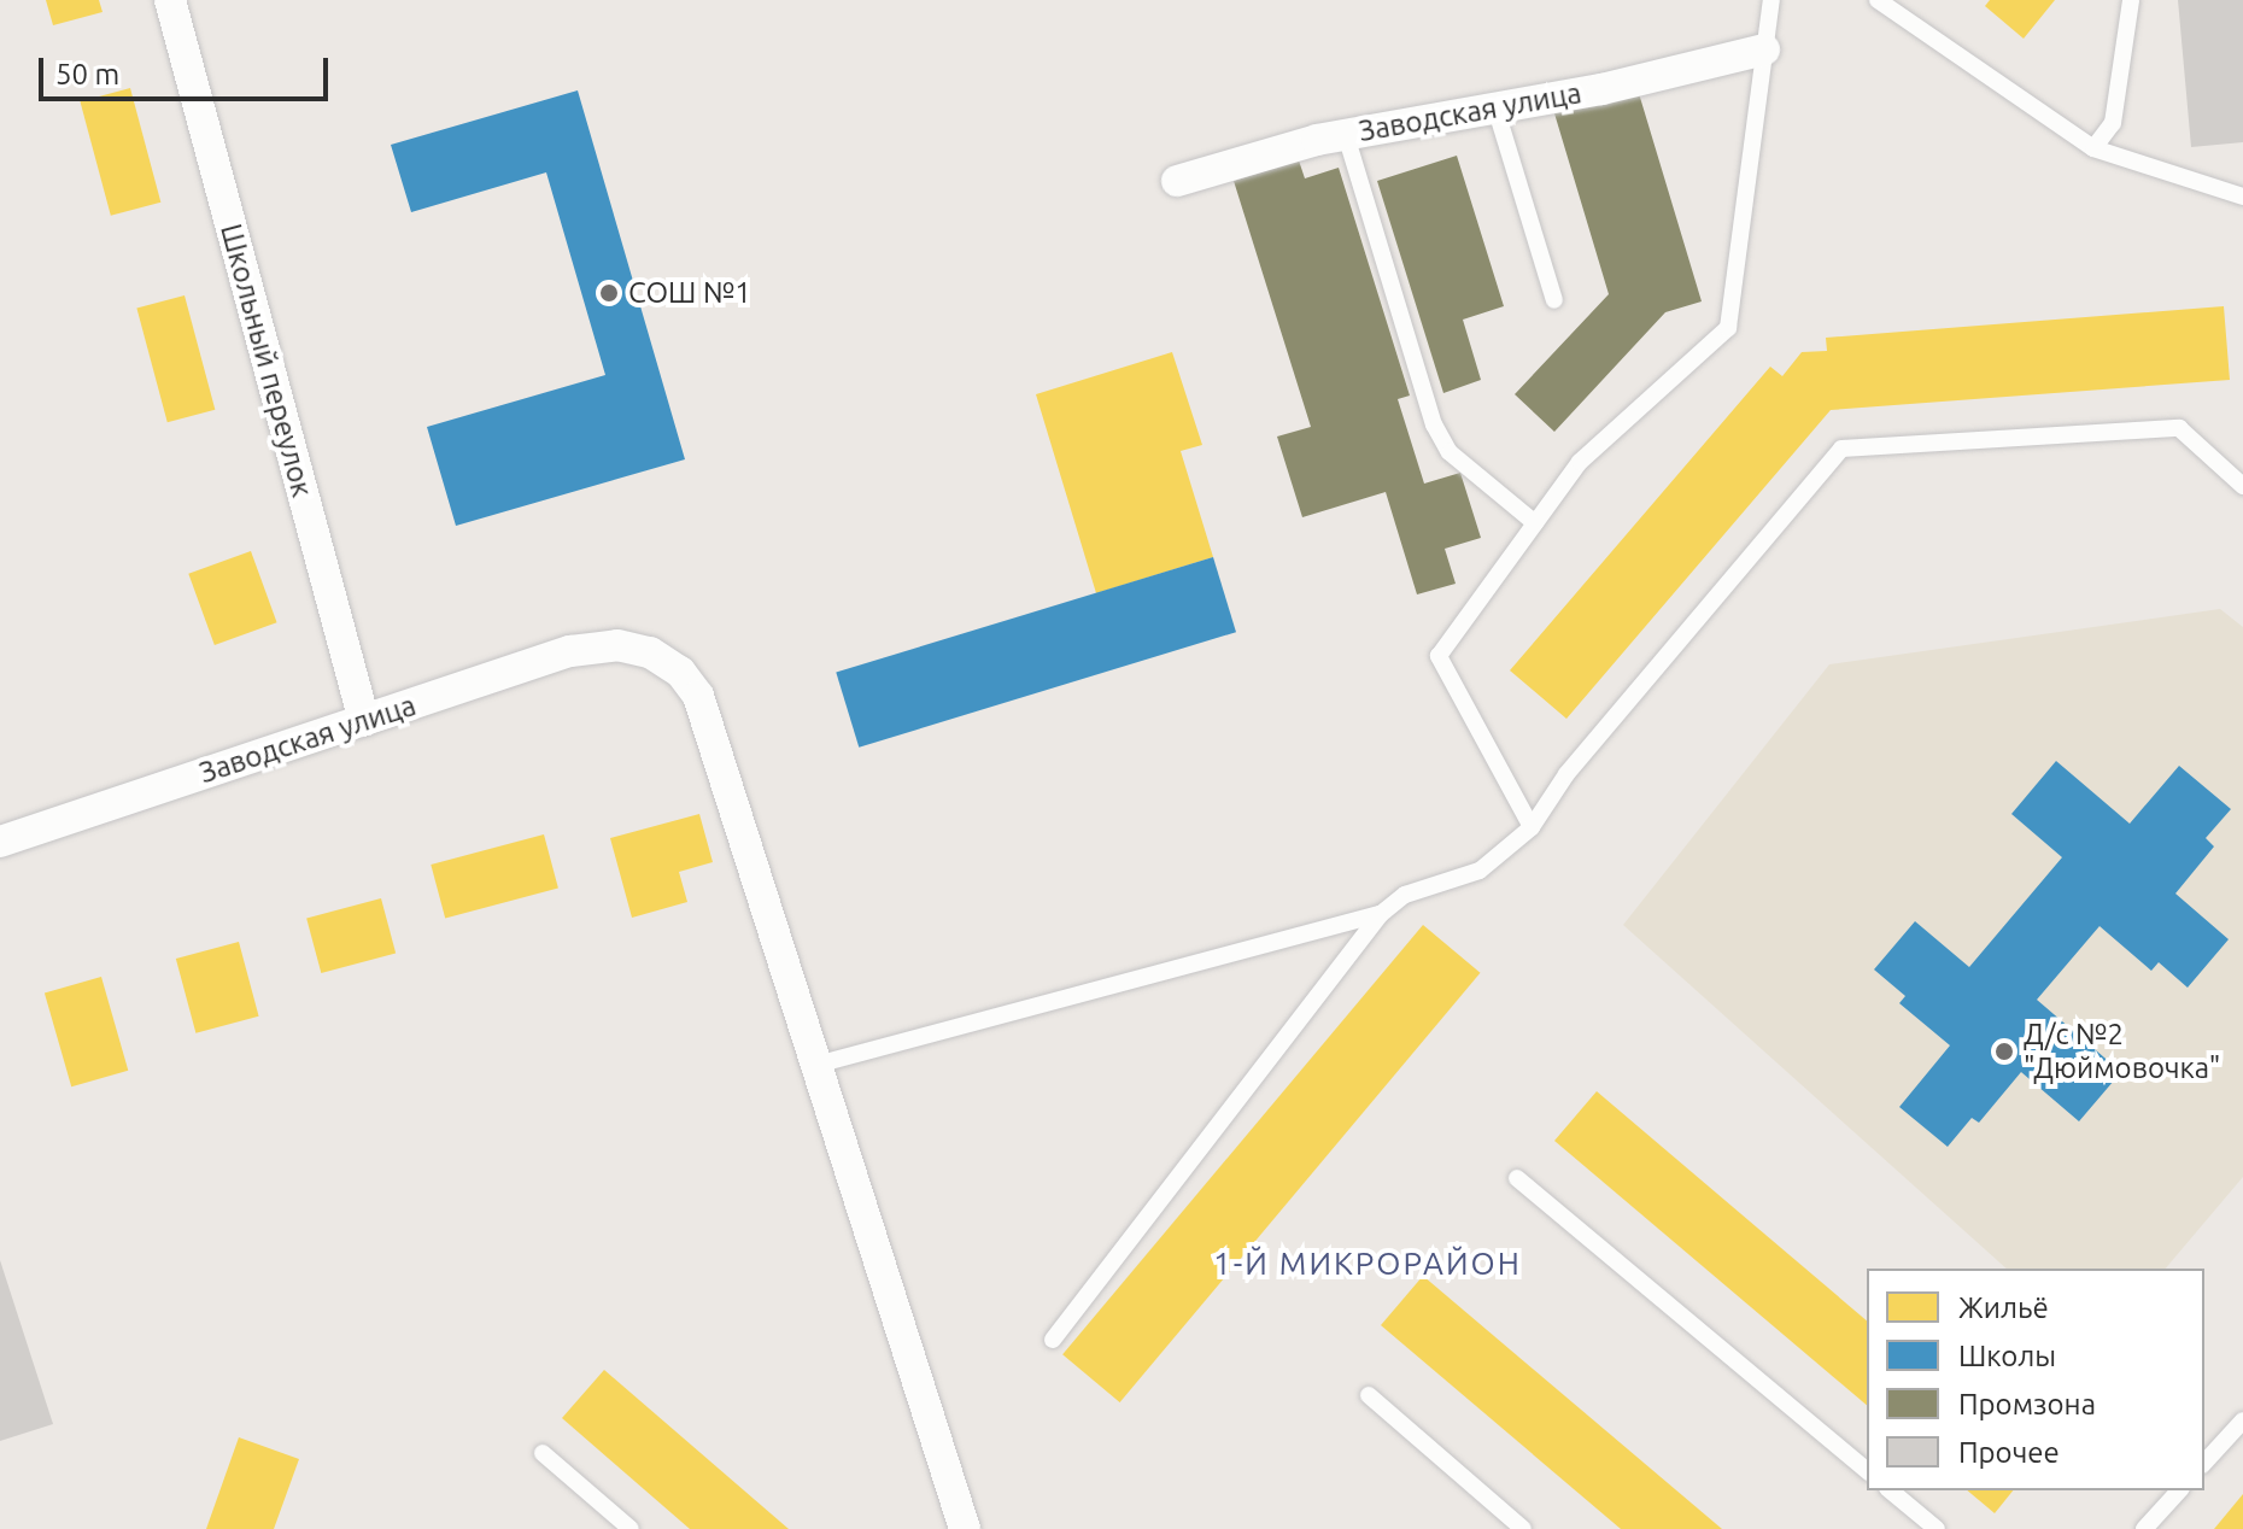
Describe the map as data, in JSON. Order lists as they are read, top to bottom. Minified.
{"streets":{"street":["Заводская улица","Школьный переулок"]},"crossings":[["Заводская улица","Школьный переулок"]],"districts":["1-Й МИКРОРАЙОН"],"places":["СОШ №1","Д/с №2 \"Дюймовочка\""],"legend":["Жильё","Школы","Промзона","Прочее"],"scale_bar":"50 m"}
